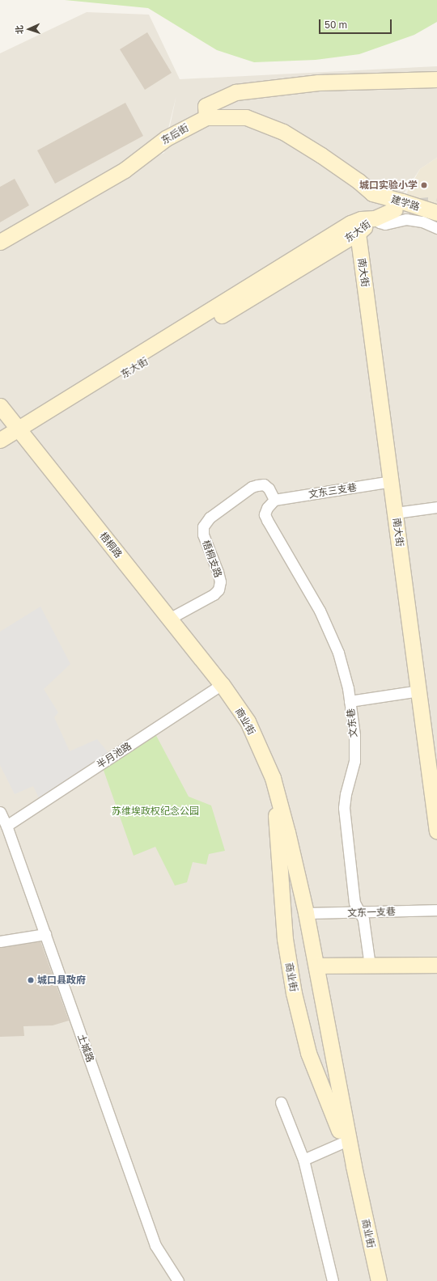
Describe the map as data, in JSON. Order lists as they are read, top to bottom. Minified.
{"streets":{"street":["东后街","建学路","东大街","南大街","文东三支巷","梧桐路","梧桐支路","商业街","文东巷","半月池路","文东一支巷","土城路"]},"crossings":[["东后街","建学路"],["东大街","南大街"],["东大街","梧桐路"],["南大街","文东三支巷"],["文东三支巷","梧桐支路"],["文东三支巷","文东巷"],["梧桐路","梧桐支路"],["梧桐路","商业街"],["梧桐路","半月池路"],["梧桐支路","文东巷"],["商业街","半月池路"],["商业街","文东一支巷"],["文东巷","文东一支巷"],["半月池路","土城路"]],"parks":["苏维埃政权纪念公园"],"places":["城口实验小学","城口县政府"],"scale_bar":"50 m","north":"left"}
